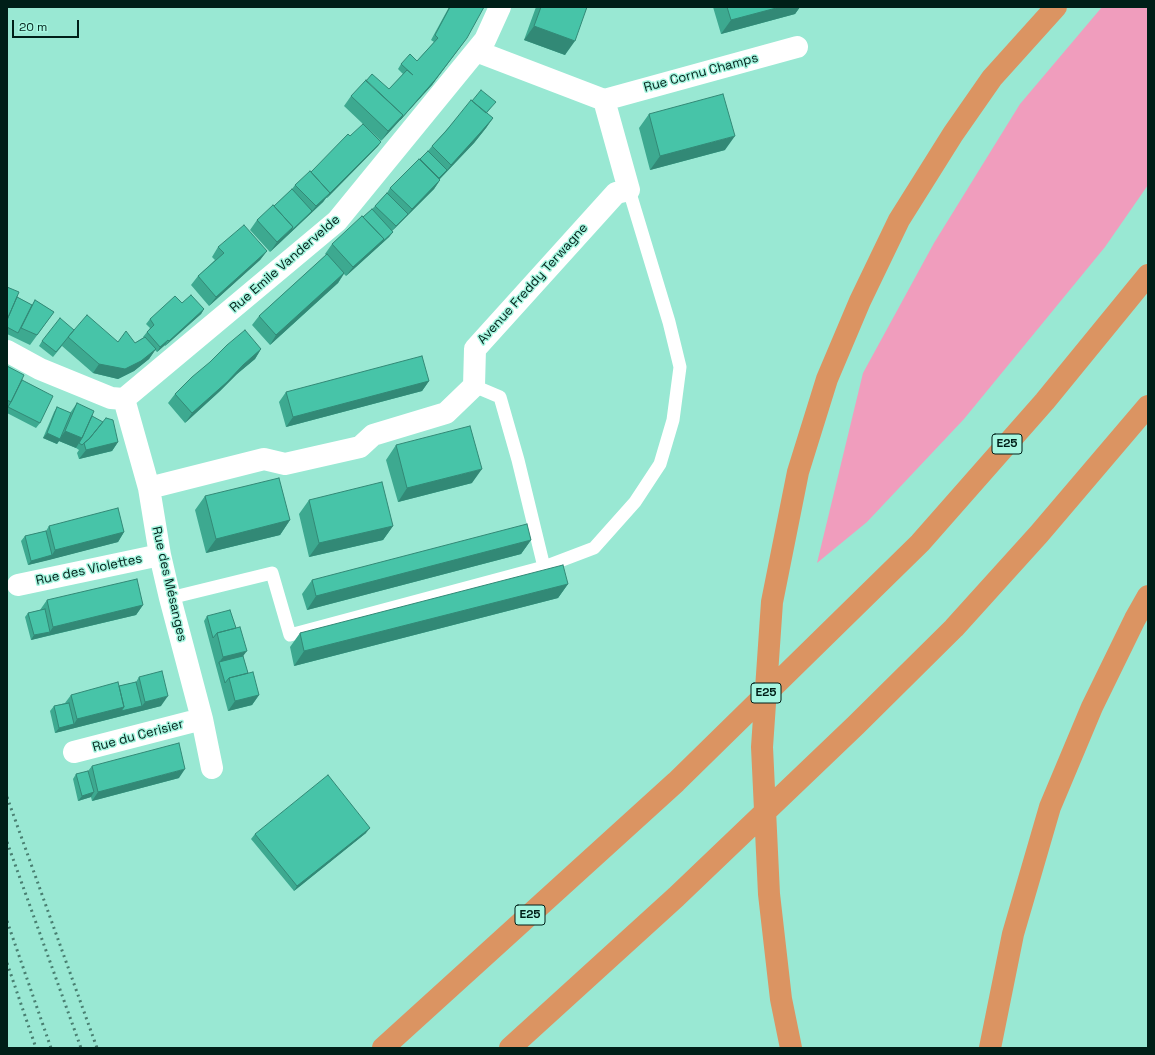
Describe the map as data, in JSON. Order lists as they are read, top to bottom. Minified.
{"streets":{"highway":["E25"],"street":["Rue Cornu Champs","Rue Emile Vandervelde","Avenue Freddy Terwagne","Rue des Violettes","Rue des Mésanges","Rue du Cerisier"]},"crossings":[["Rue Emile Vandervelde","Rue des Mésanges"],["Rue des Violettes","Rue des Mésanges"],["Rue des Mésanges","Rue du Cerisier"]],"scale_bar":"20 m"}
